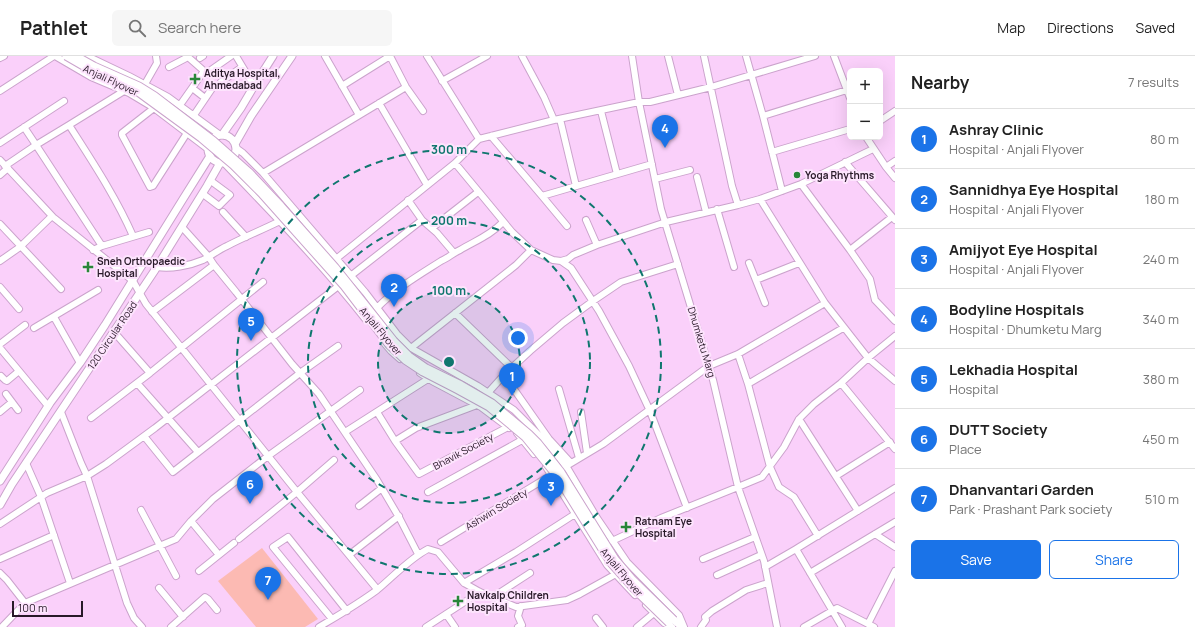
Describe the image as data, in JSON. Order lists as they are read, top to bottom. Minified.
{"streets":{"main road":["Anjali Flyover","120 Circular Road"],"street":["Dhumketu Marg","Bhavik Society","Ashwin Society"]},"crossings":[["Dhumketu Marg","Ashwin Society"]],"places":{"health":["Aditya Hospital, Ahmedabad","Sneh Orthopaedic Hospital","Ratnam Eye Hospital","Navkalp Children Hospital"],"other":["Yoga Rhythms"]},"scale_bar":"100 m","page":{"header":"Pathlet","search":"Search here","nav":["Map","Directions","Saved"],"heading":["Nearby","7 results"],"map_buttons":["+","−"],"list":[{"mark":"1","name":"Ashray Clinic","note":"Hospital · Anjali Flyover","value":"80 m"},{"mark":"2","name":"Sannidhya Eye Hospital","note":"Hospital · Anjali Flyover","value":"180 m"},{"mark":"3","name":"Amijyot Eye Hospital","note":"Hospital · Anjali Flyover","value":"240 m"},{"mark":"4","name":"Bodyline Hospitals","note":"Hospital · Dhumketu Marg","value":"340 m"},{"mark":"5","name":"Lekhadia Hospital","note":"Hospital","value":"380 m"},{"mark":"6","name":"DUTT Society","note":"Place","value":"450 m"},{"mark":"7","name":"Dhanvantari Garden","note":"Park · Prashant Park society","value":"510 m"}],"pins":["4","2","5","1","6","3","7"],"buttons":["Save","Share"],"scale":"100 m"},"rings":["300 m","200 m","100 m"]}
